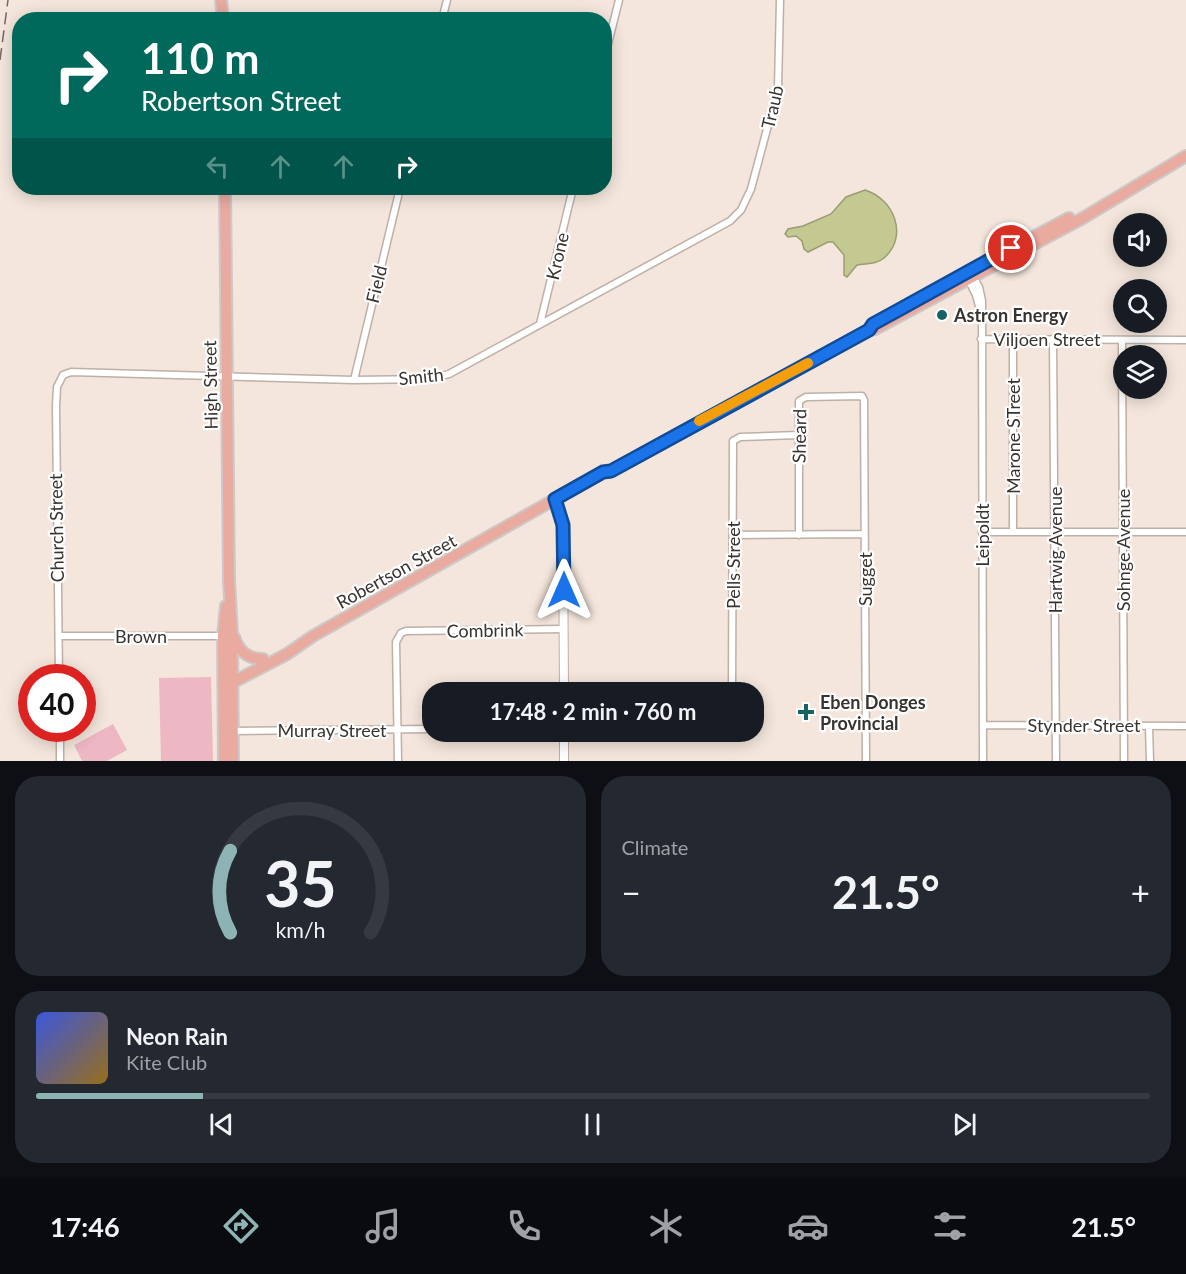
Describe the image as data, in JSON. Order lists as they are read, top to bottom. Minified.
{"streets":{"main road":["High Street","Robertson Street"],"street":["Traub","Krone","Field","Viljoen Street","Smith","Sheard","Marone STreet","Church Street","Leipoldt","Hartwig Avenue","Sohnge Avenue","Pells Street","Sugget","Combrink","Brown","Stynder Street","Murray Street"]},"crossings":[["Traub","Smith"],["Krone","Smith"],["Field","Smith"],["Viljoen Street","Marone STreet"],["Viljoen Street","Leipoldt"],["Viljoen Street","Hartwig Avenue"],["Viljoen Street","Sohnge Avenue"],["Smith","High Street"],["Smith","Church Street"],["High Street","Robertson Street"],["High Street","Brown"],["High Street","Murray Street"],["Sheard","Pells Street"],["Sheard","Sugget"],["Church Street","Brown"],["Leipoldt","Robertson Street"],["Leipoldt","Stynder Street"],["Hartwig Avenue","Stynder Street"],["Sohnge Avenue","Stynder Street"],["Combrink","Murray Street"]],"places":{"other":["Astron Energy"],"health":["Eben Donges Provincial"]},"page":{"turn":["110 m","Robertson Street"],"limit":"40","trip":"17:48 · 2 min · 760 m","tile":"Climate","heat":["−","21.5°","+"],"song":["Neon Rain","Kite Club"],"tabs":["17:46","21.5°"],"gauge":["35","km/h"]}}
